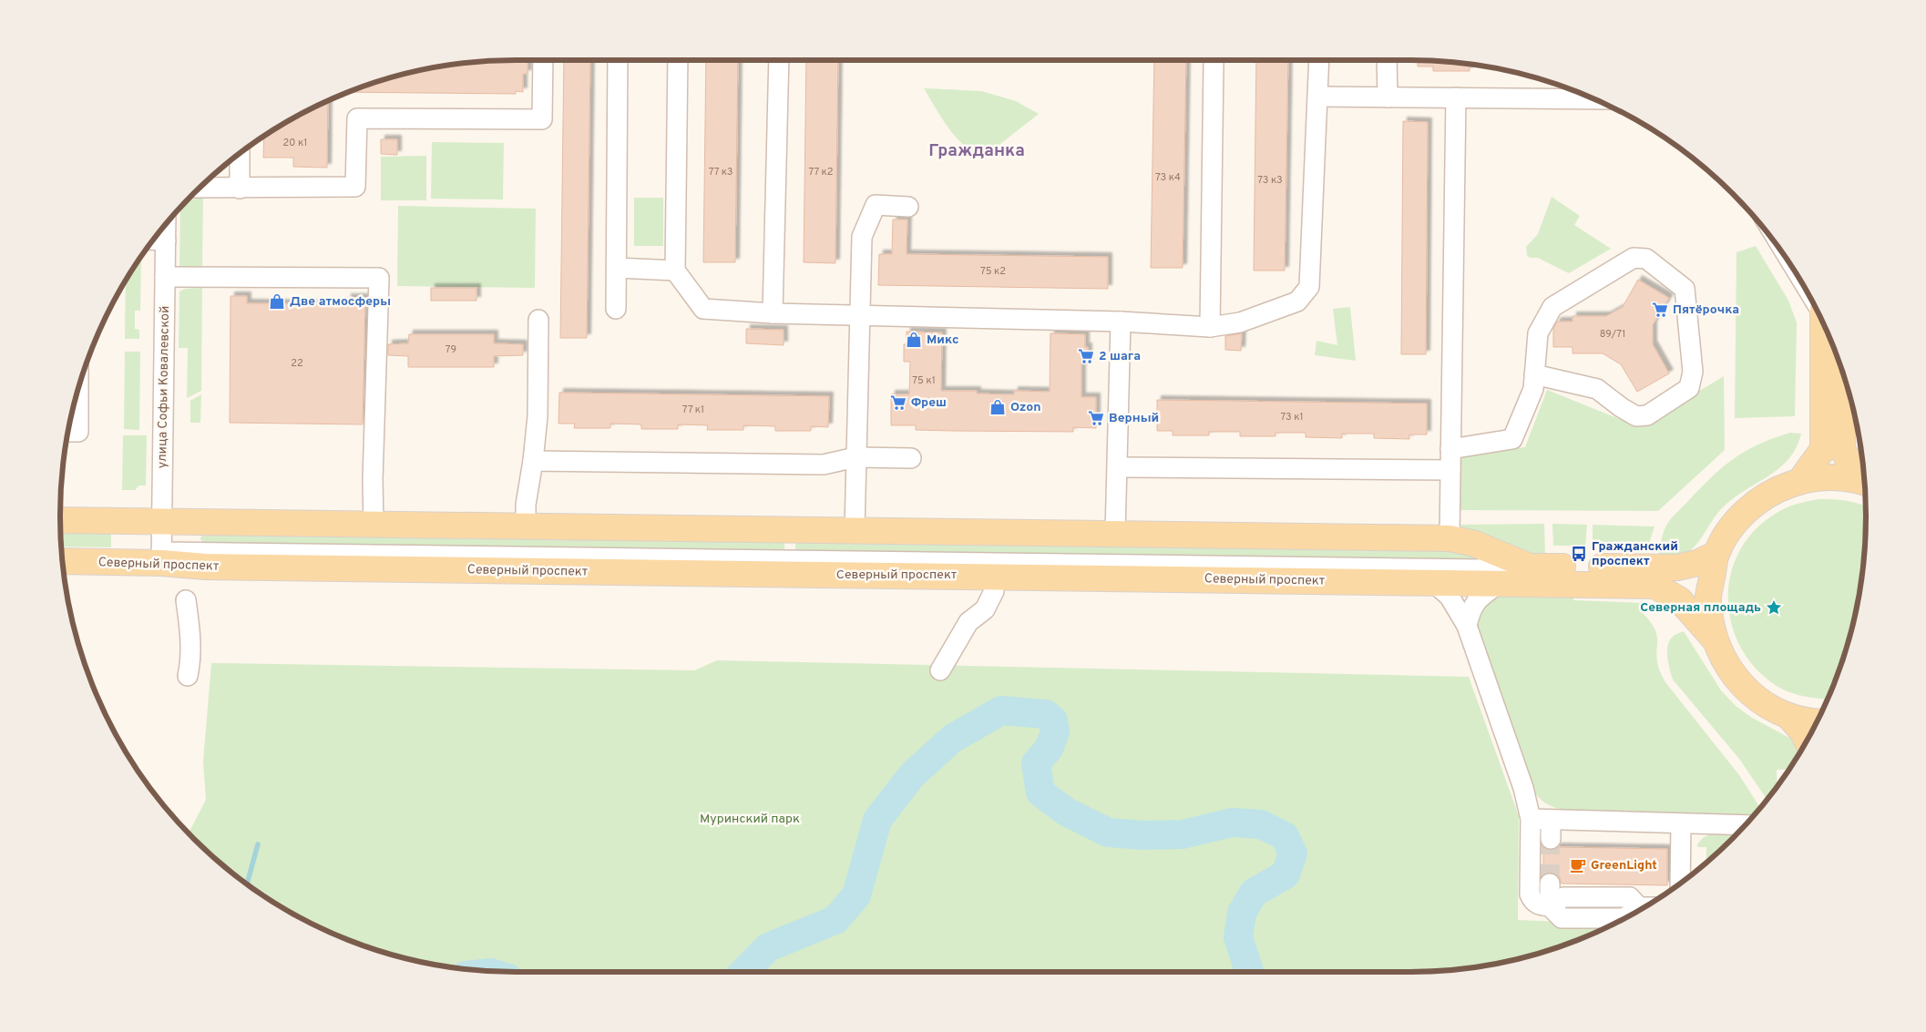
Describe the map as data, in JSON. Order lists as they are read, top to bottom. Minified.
{"streets":{"main road":["Северный проспект"],"street":["улица Софьи Ковалевской"]},"crossings":[["улица Софьи Ковалевской","Северный проспект"]],"districts":["Гражданка"],"parks":["Муринский парк"],"places":{"shop":["Две атмосферы","Микс","Ozon"],"supermarket":["Пятёрочка","2 шага","Фреш","Верный"],"bus stop":["Гражданский проспект"],"place":["Северная площадь"],"cafe":["GreenLight"]},"house_numbers":["20 к1","77 к3","77 к2","73 к4","73 к3","75 к2","89/71","79","22","75 к1","77 к1","73 к1"]}
